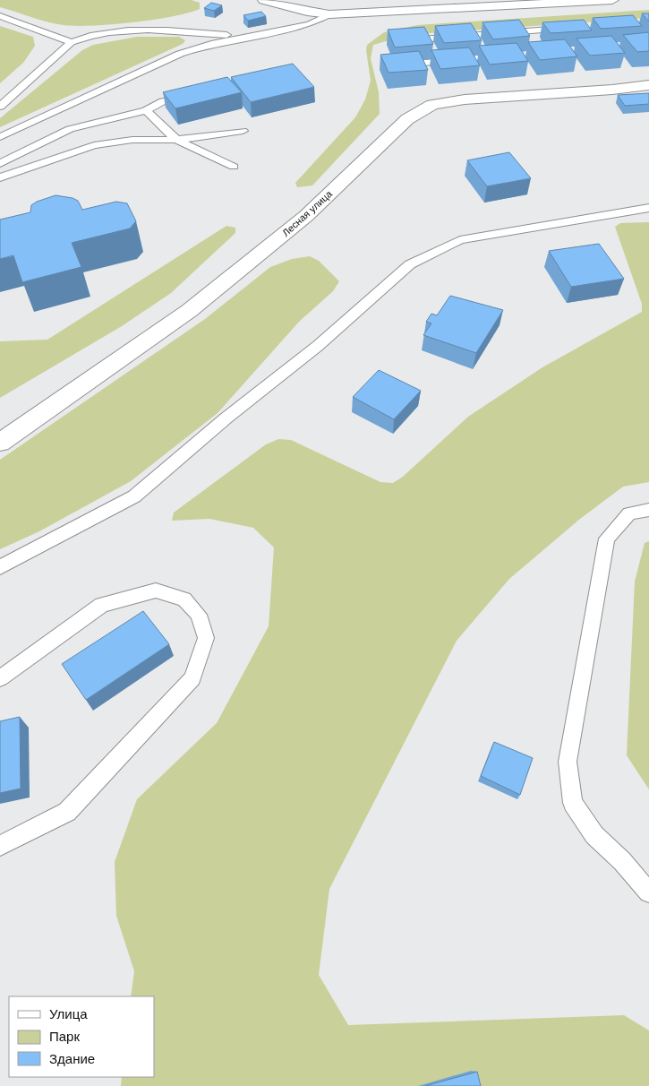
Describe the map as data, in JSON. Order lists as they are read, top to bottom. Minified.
{"streets":{"main road":["Лесная улица"]},"legend":["Улица","Парк","Здание"]}
